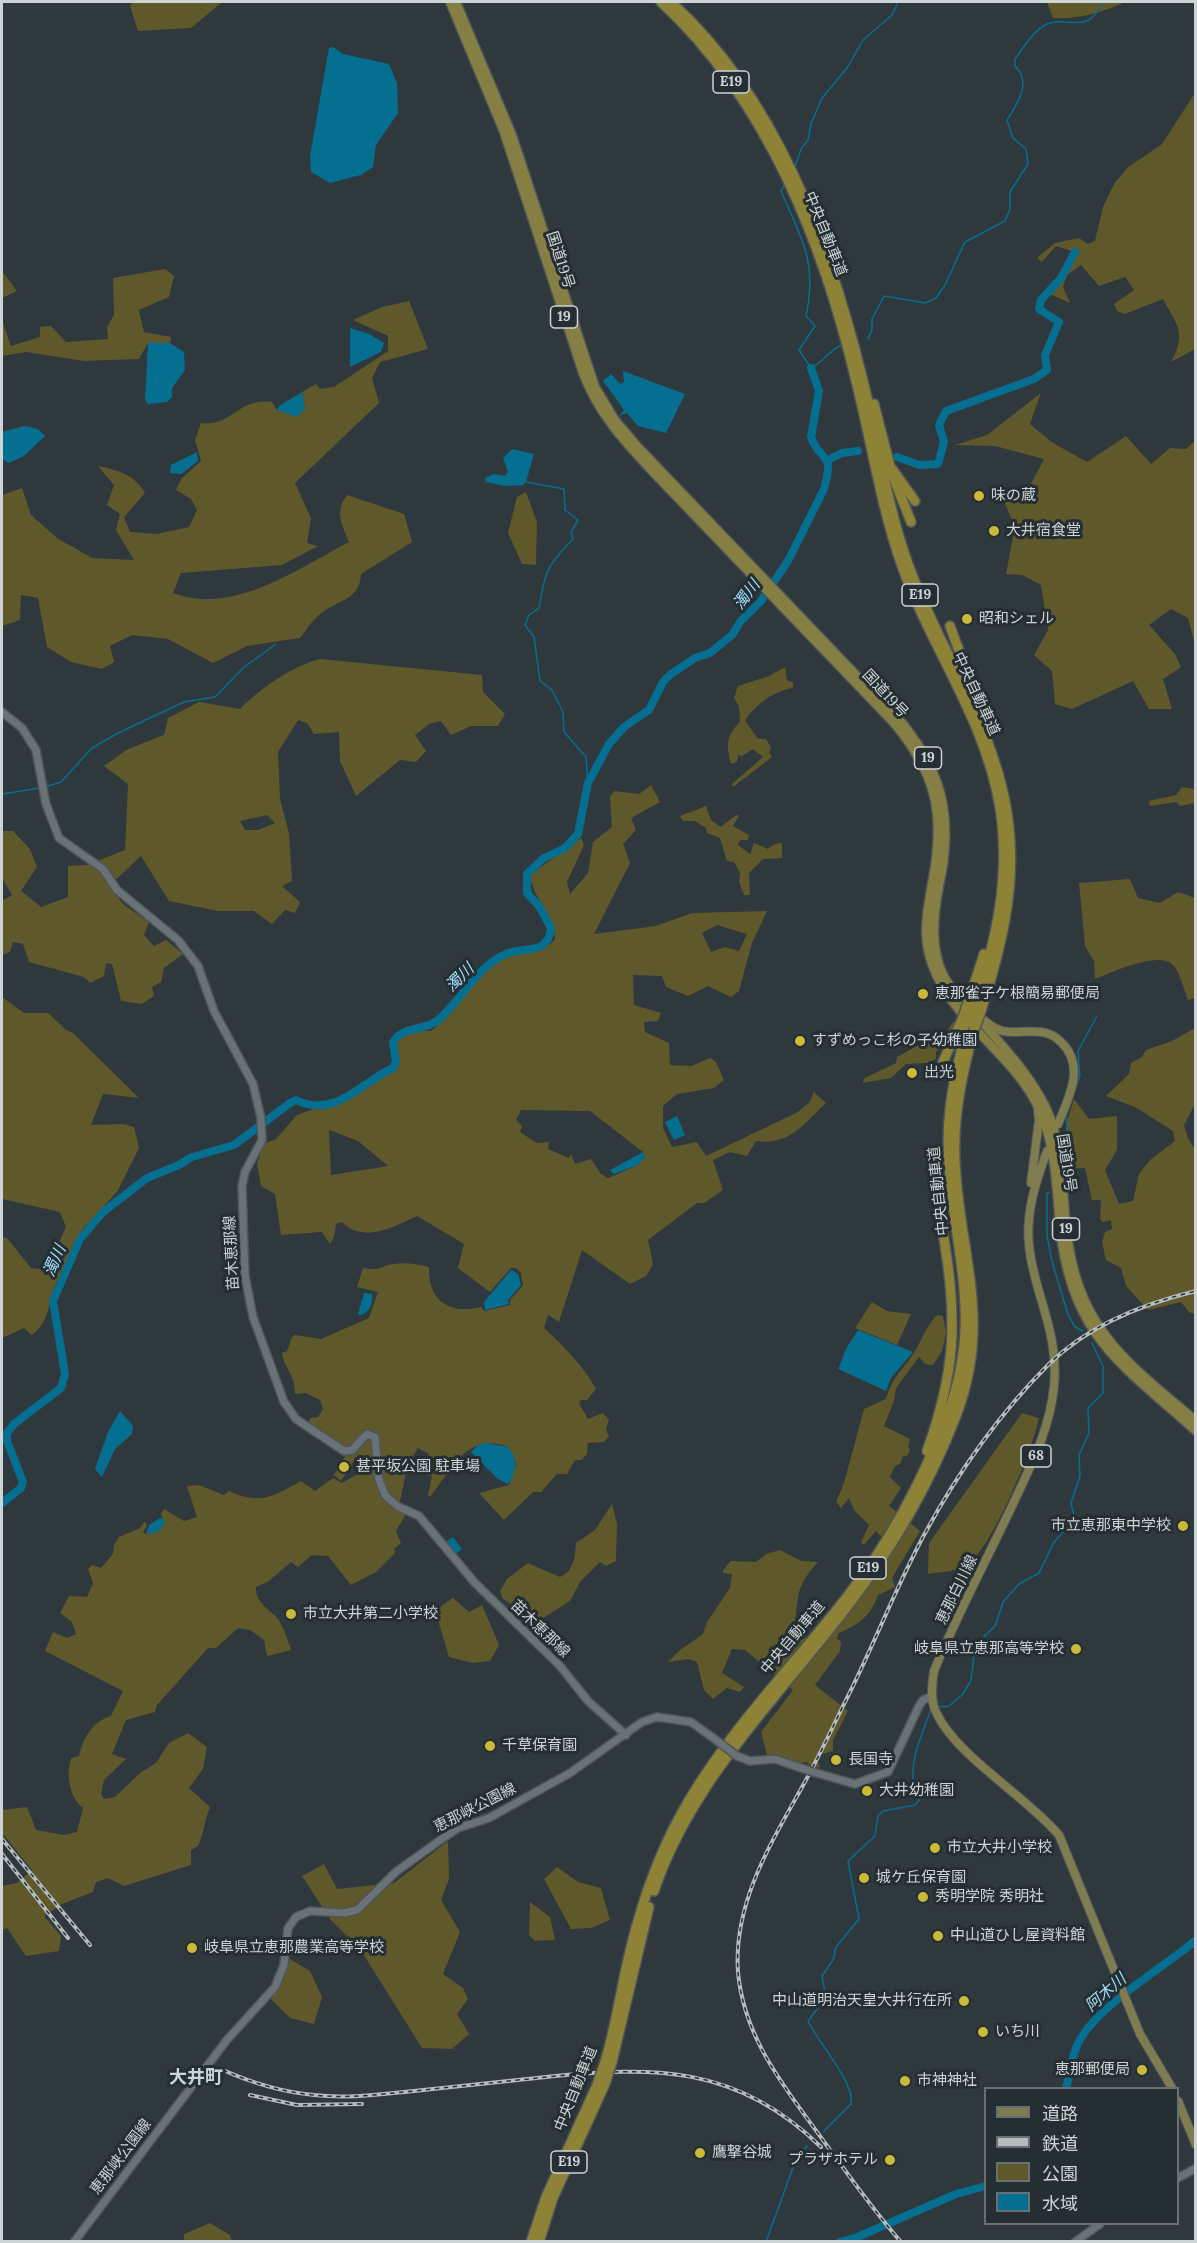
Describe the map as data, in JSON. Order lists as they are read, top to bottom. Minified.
{"streets":{"highway":["E19","中央自動車道","国道19号","19"],"main road":["苗木恵那線","68","恵那白川線","恵那峡公園線"]},"crossings":[["中央自動車道","国道19号"],["国道19号","68"],["苗木恵那線","恵那峡公園線"],["68","恵那白川線"],["恵那白川線","恵那峡公園線"]],"districts":["大井町"],"water":["濁川","阿木川"],"places":["味の蔵","大井宿食堂","昭和シェル","恵那雀子ケ根簡易郵便局","すずめっこ杉の子幼稚園","出光","甚平坂公園 駐車場","市立恵那東中学校","市立大井第二小学校","岐阜県立恵那高等学校","千草保育園","長国寺","大井幼稚園","市立大井小学校","城ケ丘保育園","秀明学院 秀明社","中山道ひし屋資料館","岐阜県立恵那農業高等学校","中山道明治天皇大井行在所","いち川","恵那郵便局","市神神社","鷹撃谷城","プラザホテル"],"legend":["道路","鉄道","公園","水域"]}
